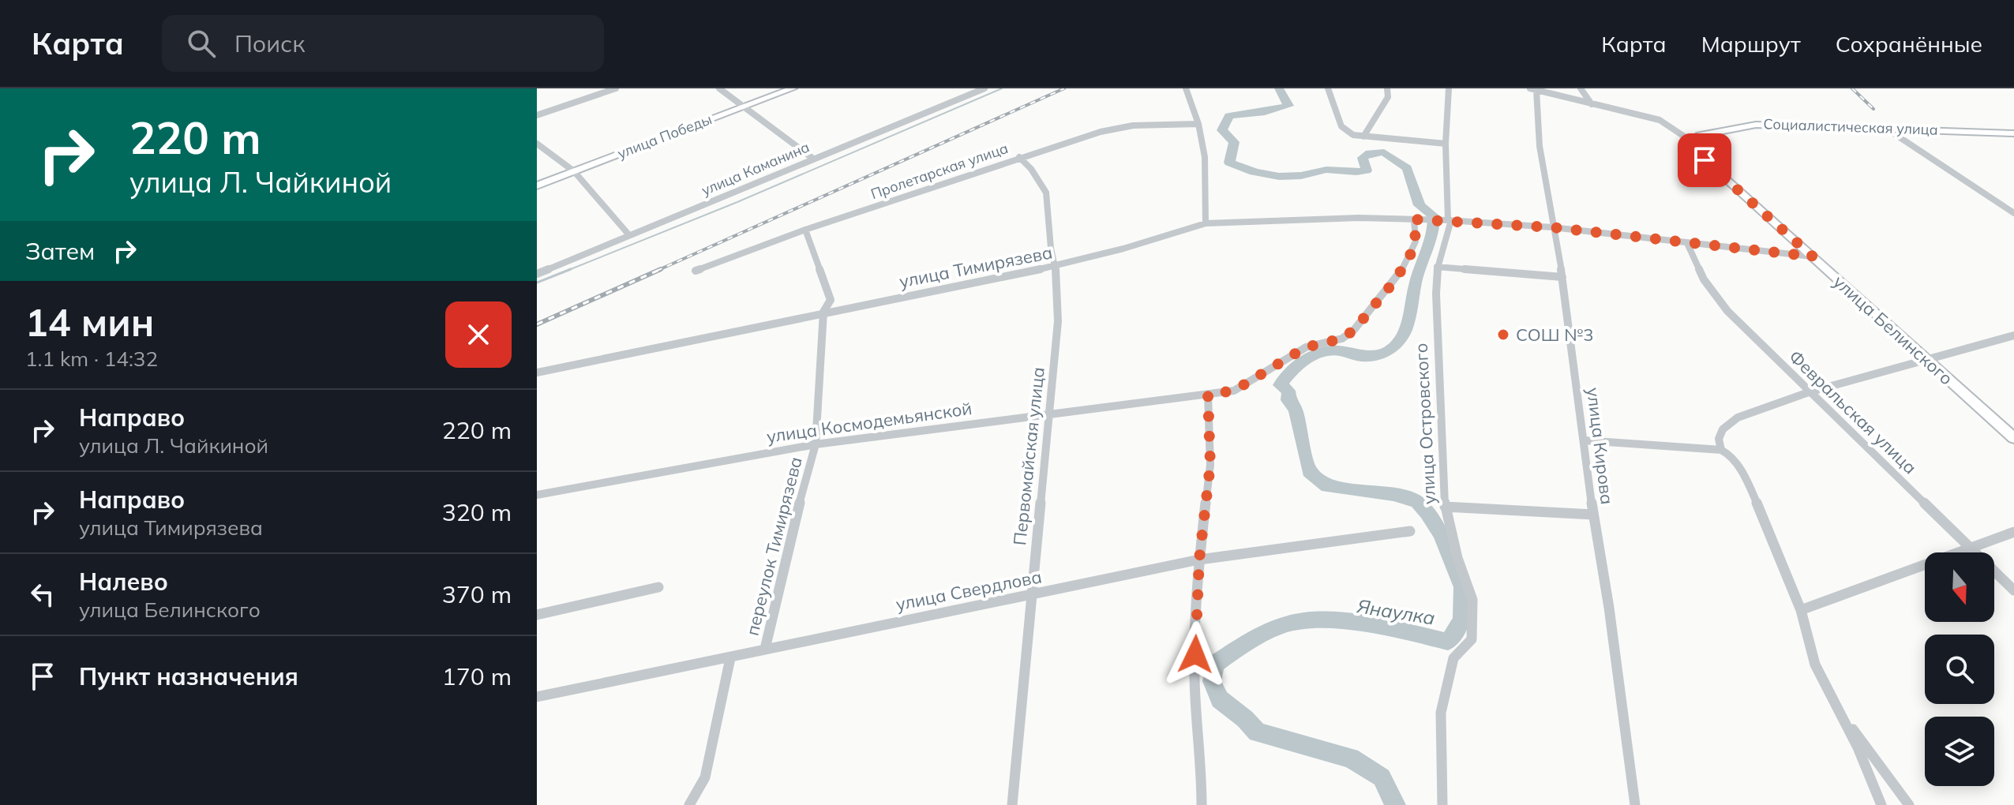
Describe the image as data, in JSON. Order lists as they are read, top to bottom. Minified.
{"streets":{"street":["Социалистическая улица","улица Победы","улица Каманина","Пролетарская улица","улица Тимирязева","улица Белинского","Февральская улица","улица Космодемьянской","улица Островского","улица Кирова","Первомайская улица","переулок Тимирязева","улица Свердлова"]},"crossings":[["Социалистическая улица","улица Белинского"],["Социалистическая улица","улица Кирова"],["Пролетарская улица","Первомайская улица"],["Пролетарская улица","переулок Тимирязева"],["улица Тимирязева","улица Космодемьянской"],["улица Тимирязева","улица Островского"],["улица Тимирязева","Первомайская улица"],["улица Тимирязева","переулок Тимирязева"],["улица Белинского","улица Кирова"],["улица Космодемьянской","Первомайская улица"],["улица Космодемьянской","переулок Тимирязева"],["Первомайская улица","улица Свердлова"],["переулок Тимирязева","улица Свердлова"]],"water":["Янаулка"],"places":["СОШ №3"],"north":"bottom","page":{"header":"Карта","search":"Поиск","nav":["Карта","Маршрут","Сохранённые"],"turn":["220 m","улица Л. Чайкиной"],"then":"Затем","heading":["14 мин","1.1 km · 14:32"],"list":[{"name":"Направо","note":"улица Л. Чайкиной","value":"220 m"},{"name":"Направо","note":"улица Тимирязева","value":"320 m"},{"name":"Налево","note":"улица Белинского","value":"370 m"},{"name":"Пункт назначения","value":"170 m"}]}}
